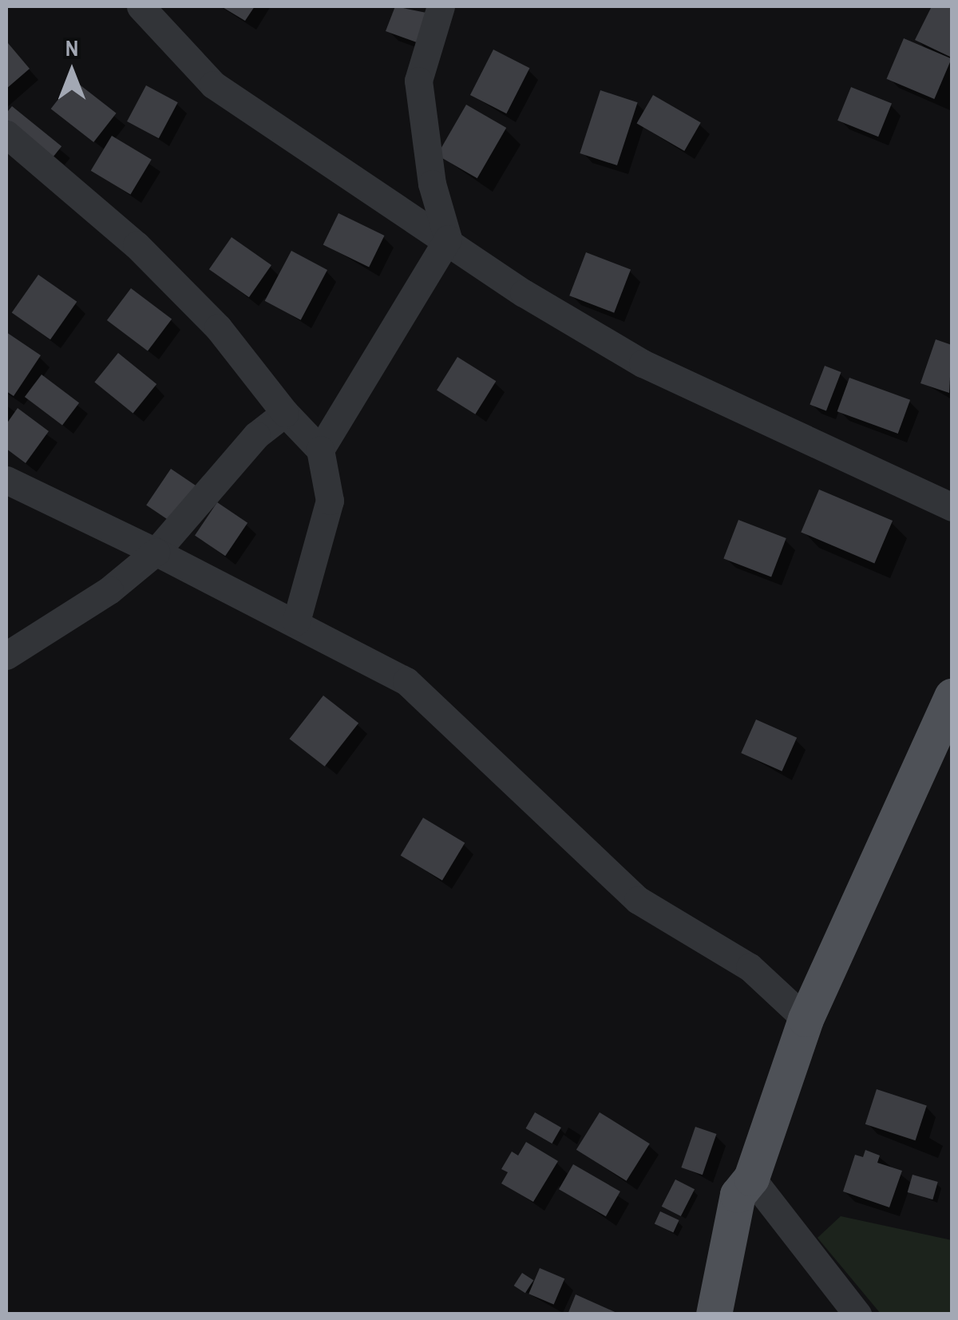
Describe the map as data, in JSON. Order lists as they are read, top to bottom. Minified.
{"north":"top"}
